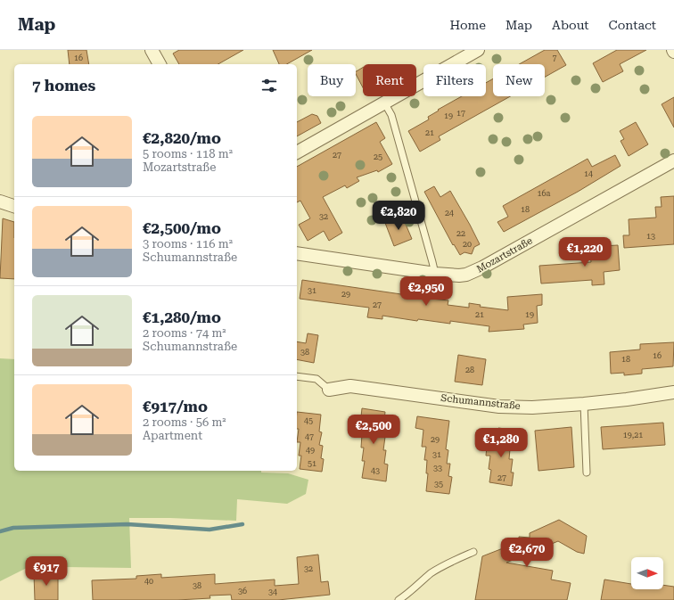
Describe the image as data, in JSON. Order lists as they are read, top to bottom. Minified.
{"streets":{"street":["Mozartstraße","Schumannstraße"]},"house_numbers":["16","7","17","19","21","27","25","14","16a","18","24","32","22","13","20","31","29","27","21","19","38","16","18","28","45","19,21","47","29","49","31","51","33","43","27","35","32","40","38","36","34"],"north":"right","page":{"header":"Map","nav":["Home","Map","About","Contact"],"chip":["Buy","Rent","Filters","New"],"heading":"7 homes","list":[{"name":"€2,820/mo","note":"5 rooms · 118 m² · Mozartstraße"},{"name":"€2,500/mo","note":"3 rooms · 116 m² · Schumannstraße"},{"name":"€1,280/mo","note":"2 rooms · 74 m² · Schumannstraße"},{"name":"€917/mo","note":"2 rooms · 56 m² · Apartment"}],"price":["€2,820","€1,220","€2,950","€2,500","€1,280","€2,670","€917"]}}
